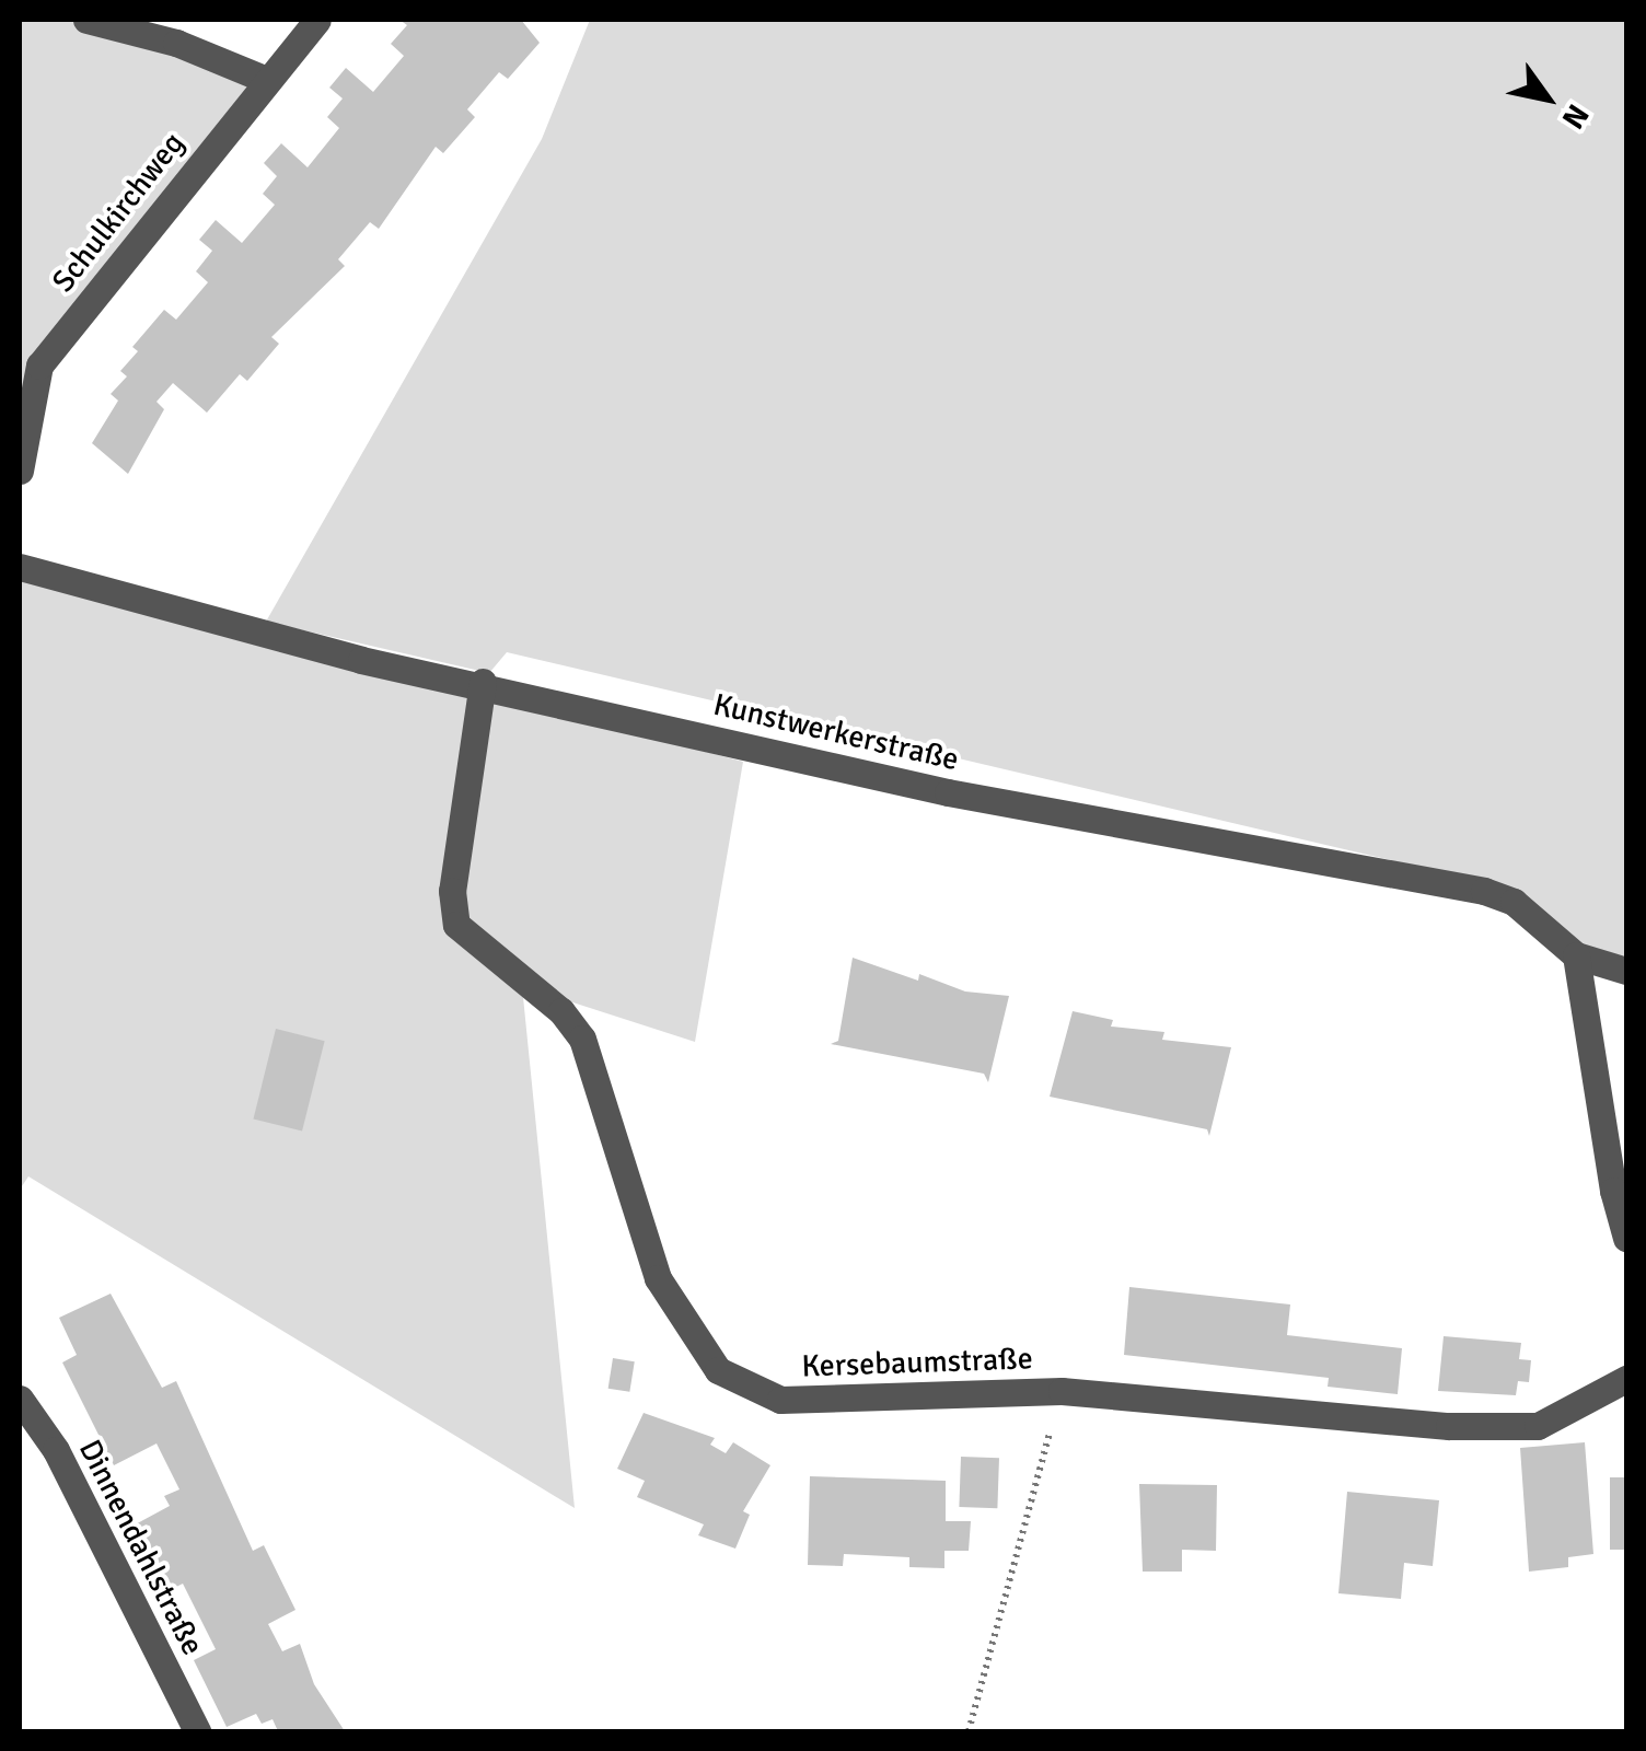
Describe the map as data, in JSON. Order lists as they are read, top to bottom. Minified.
{"streets":{"street":["Schulkirchweg","Kunstwerkerstraße","Kersebaumstraße","Dinnendahlstraße"]},"crossings":[["Kunstwerkerstraße","Kersebaumstraße"]],"north":"bottom right"}
